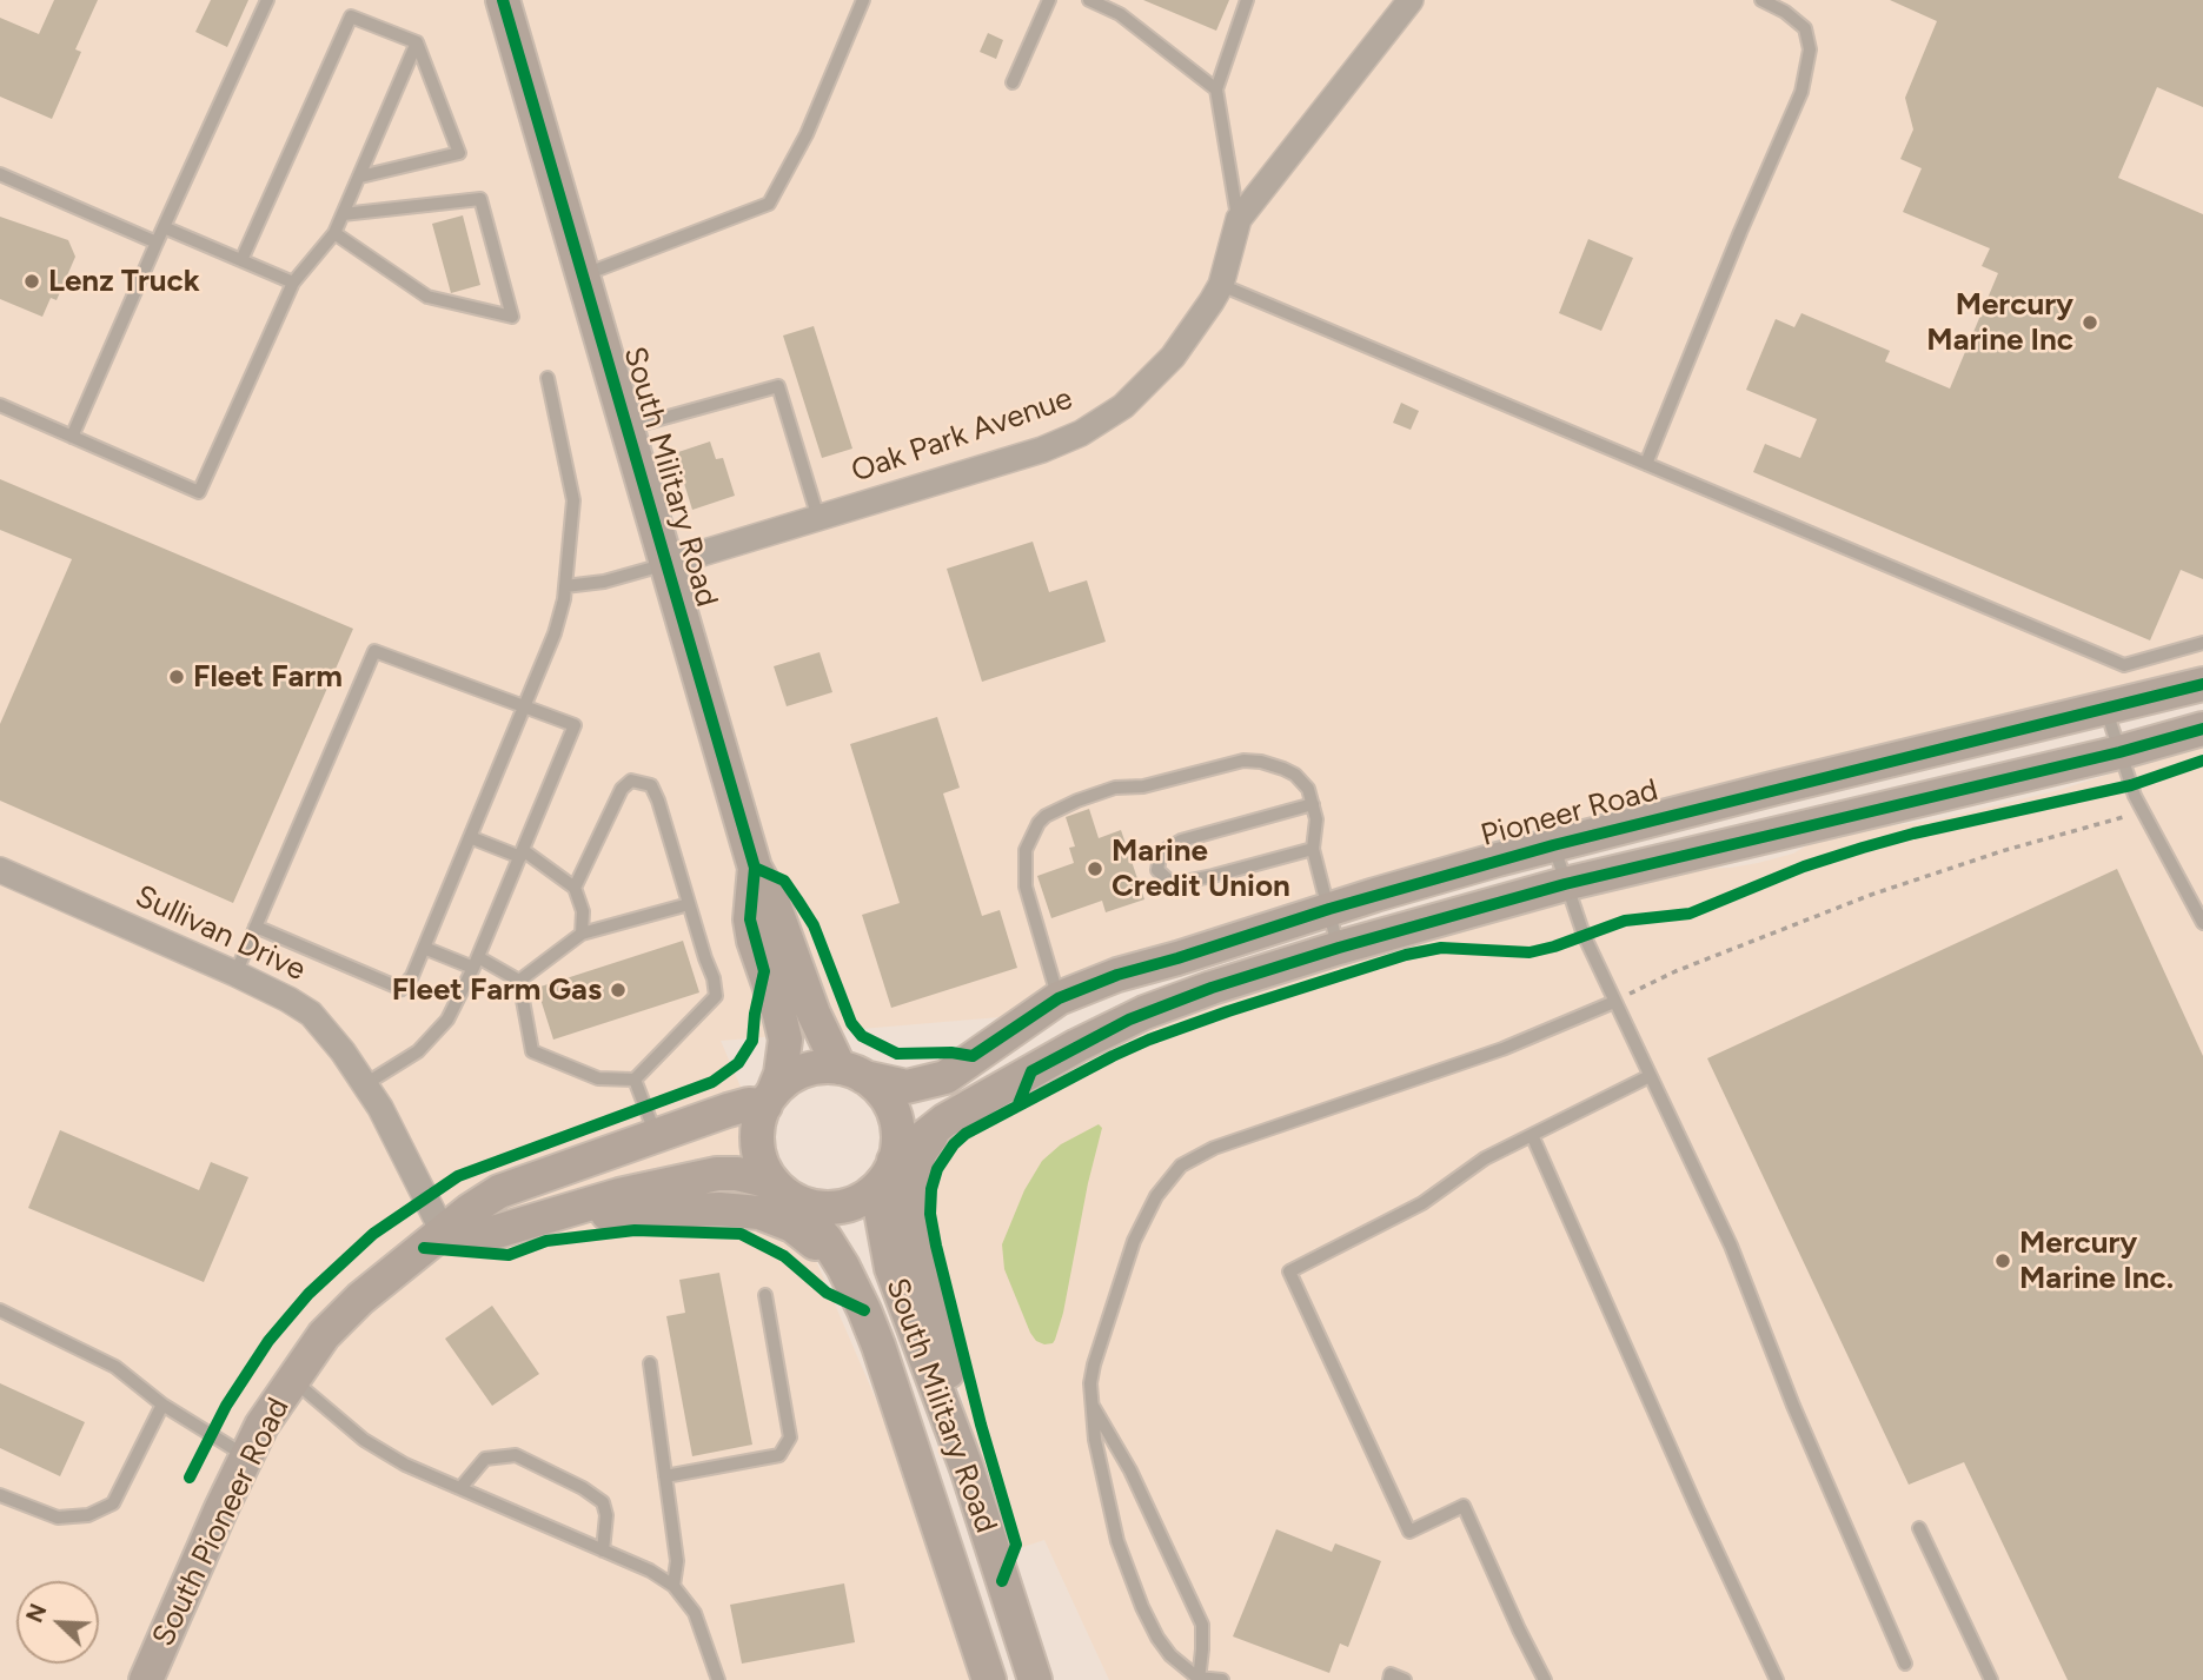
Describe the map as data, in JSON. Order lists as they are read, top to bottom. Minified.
{"streets":{"main road":["South Military Road","Pioneer Road","South Pioneer Road"],"street":["Oak Park Avenue","Sullivan Drive"]},"crossings":[["Oak Park Avenue","South Military Road"],["South Military Road","Pioneer Road"],["South Military Road","South Pioneer Road"],["Pioneer Road","South Pioneer Road"],["Sullivan Drive","South Pioneer Road"]],"places":["Lenz Truck","Mercury Marine Inc","Fleet Farm","Marine Credit Union","Fleet Farm Gas","Mercury Marine Inc."],"north":"top left"}
